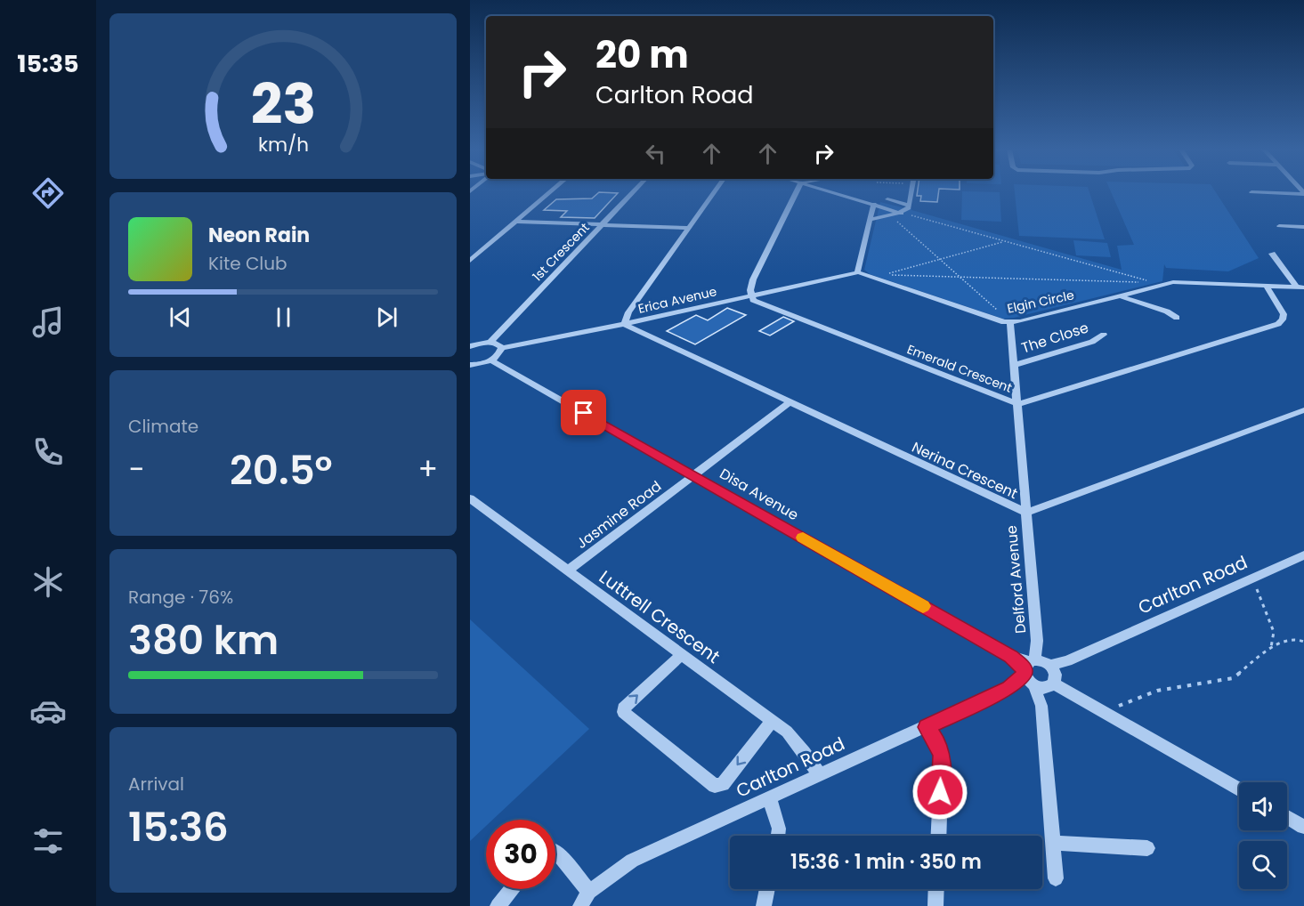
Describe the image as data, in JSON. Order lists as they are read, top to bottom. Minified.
{"streets":{"street":["1st Crescent","Erica Avenue","Elgin Circle","The Close","Emerald Crescent","Nerina Crescent","Disa Avenue","Jasmine Road","Delford Avenue","Carlton Road","Luttrell Crescent"]},"crossings":[["Erica Avenue","Elgin Circle"],["Erica Avenue","Emerald Crescent"],["Erica Avenue","Nerina Crescent"],["Elgin Circle","Emerald Crescent"],["Elgin Circle","Delford Avenue"],["The Close","Delford Avenue"],["Emerald Crescent","Delford Avenue"],["Nerina Crescent","Jasmine Road"],["Nerina Crescent","Delford Avenue"],["Disa Avenue","Jasmine Road"],["Disa Avenue","Delford Avenue"],["Disa Avenue","Carlton Road"],["Jasmine Road","Luttrell Crescent"],["Delford Avenue","Carlton Road"],["Carlton Road","Luttrell Crescent"]],"page":{"tabs":"15:35","turn":["20 m","Carlton Road"],"song":["Neon Rain","Kite Club"],"tile":["Climate",["Range · 76%","380 km"],["Arrival","15:36"]],"heat":["−","20.5°","+"],"limit":"30","trip":"15:36 · 1 min · 350 m","gauge":["23","km/h"]}}
